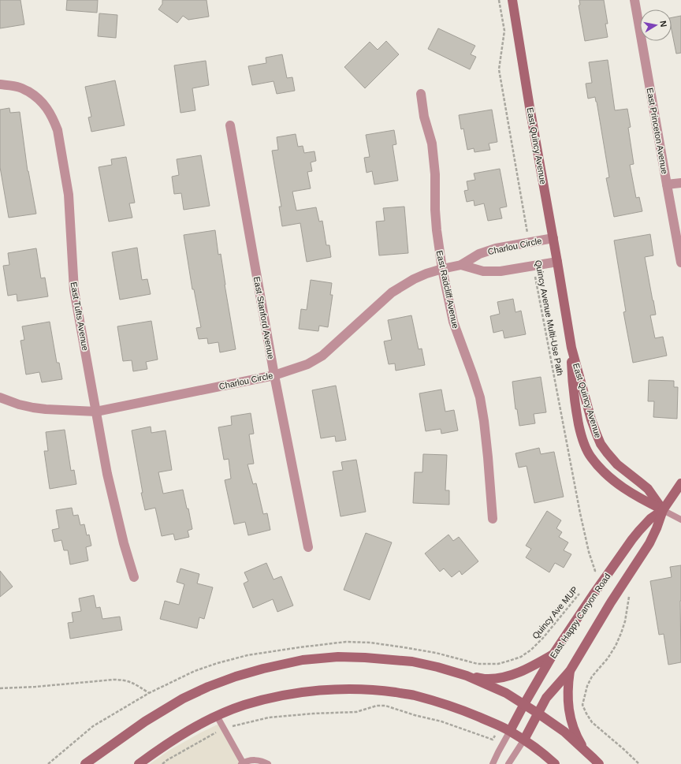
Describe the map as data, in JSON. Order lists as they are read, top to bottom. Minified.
{"streets":{"street":["East Princeton Avenue","East Quincy Avenue","Charlou Circle","East Radcliff Avenue","East Tufts Avenue","East Stanford Avenue","East Happy Canyon Road"],"path":["Quincy Avenue Multi-Use Path","Quincy Ave MUP"]},"crossings":[["East Quincy Avenue","Charlou Circle"],["East Quincy Avenue","East Happy Canyon Road"],["Charlou Circle","East Radcliff Avenue"],["Charlou Circle","East Tufts Avenue"],["Charlou Circle","East Stanford Avenue"],["Charlou Circle","Quincy Avenue Multi-Use Path"]],"north":"right"}
